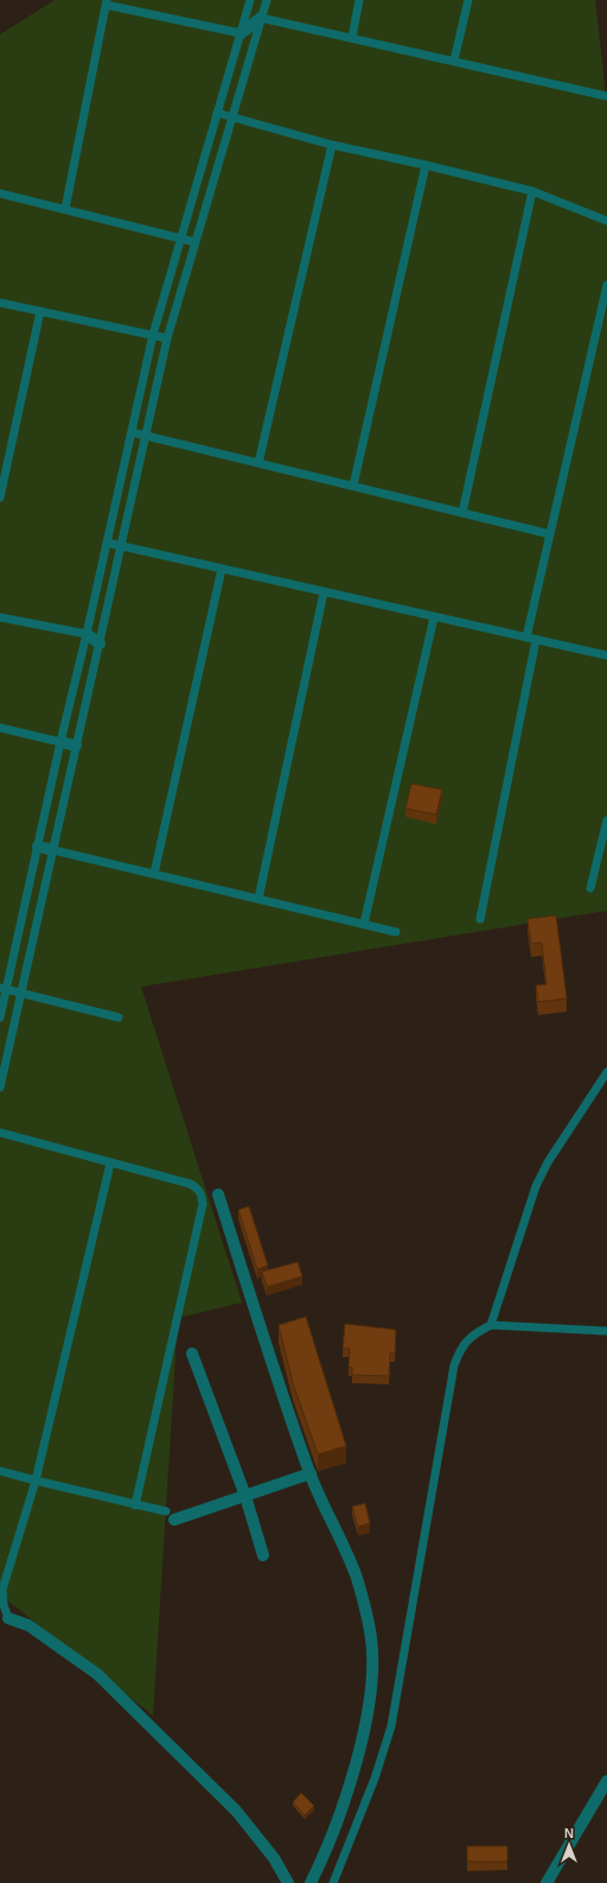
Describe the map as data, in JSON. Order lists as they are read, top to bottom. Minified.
{"north":"top"}
